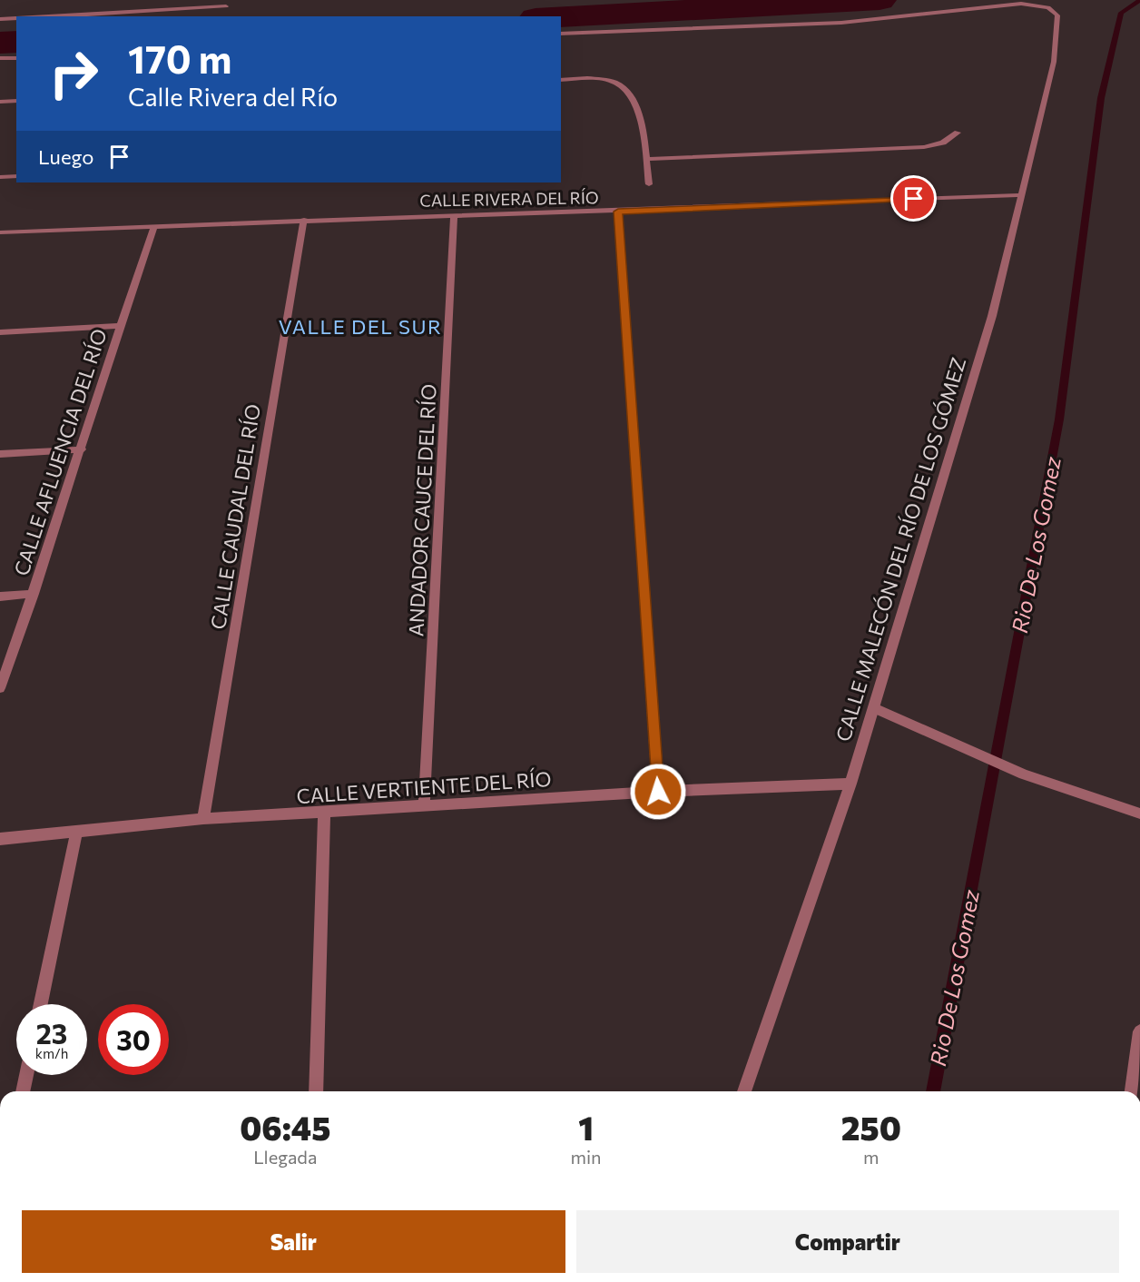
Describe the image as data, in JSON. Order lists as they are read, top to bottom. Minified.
{"streets":{"street":["CALLE RIVERA DEL RÍO","CALLE AFLUENCIA DEL RÍO","ANDADOR CAUCE DEL RÍO","CALLE CAUDAL DEL RÍO","CALLE MALECÓN DEL RÍO DE LOS GÓMEZ","CALLE VERTIENTE DEL RÍO"]},"crossings":[["CALLE RIVERA DEL RÍO","CALLE AFLUENCIA DEL RÍO"],["CALLE RIVERA DEL RÍO","ANDADOR CAUCE DEL RÍO"],["CALLE RIVERA DEL RÍO","CALLE CAUDAL DEL RÍO"],["CALLE RIVERA DEL RÍO","CALLE MALECÓN DEL RÍO DE LOS GÓMEZ"],["ANDADOR CAUCE DEL RÍO","CALLE VERTIENTE DEL RÍO"],["CALLE CAUDAL DEL RÍO","CALLE VERTIENTE DEL RÍO"],["CALLE MALECÓN DEL RÍO DE LOS GÓMEZ","CALLE VERTIENTE DEL RÍO"]],"districts":["VALLE DEL SUR"],"water":["Rio De Los Gomez"],"page":{"turn":["170 m","Calle Rivera del Río"],"then":"Luego","speed":"23 km/h","limit":"30","eta":["06:45","Llegada","1","min","250","m"],"buttons":["Salir","Compartir"]}}
